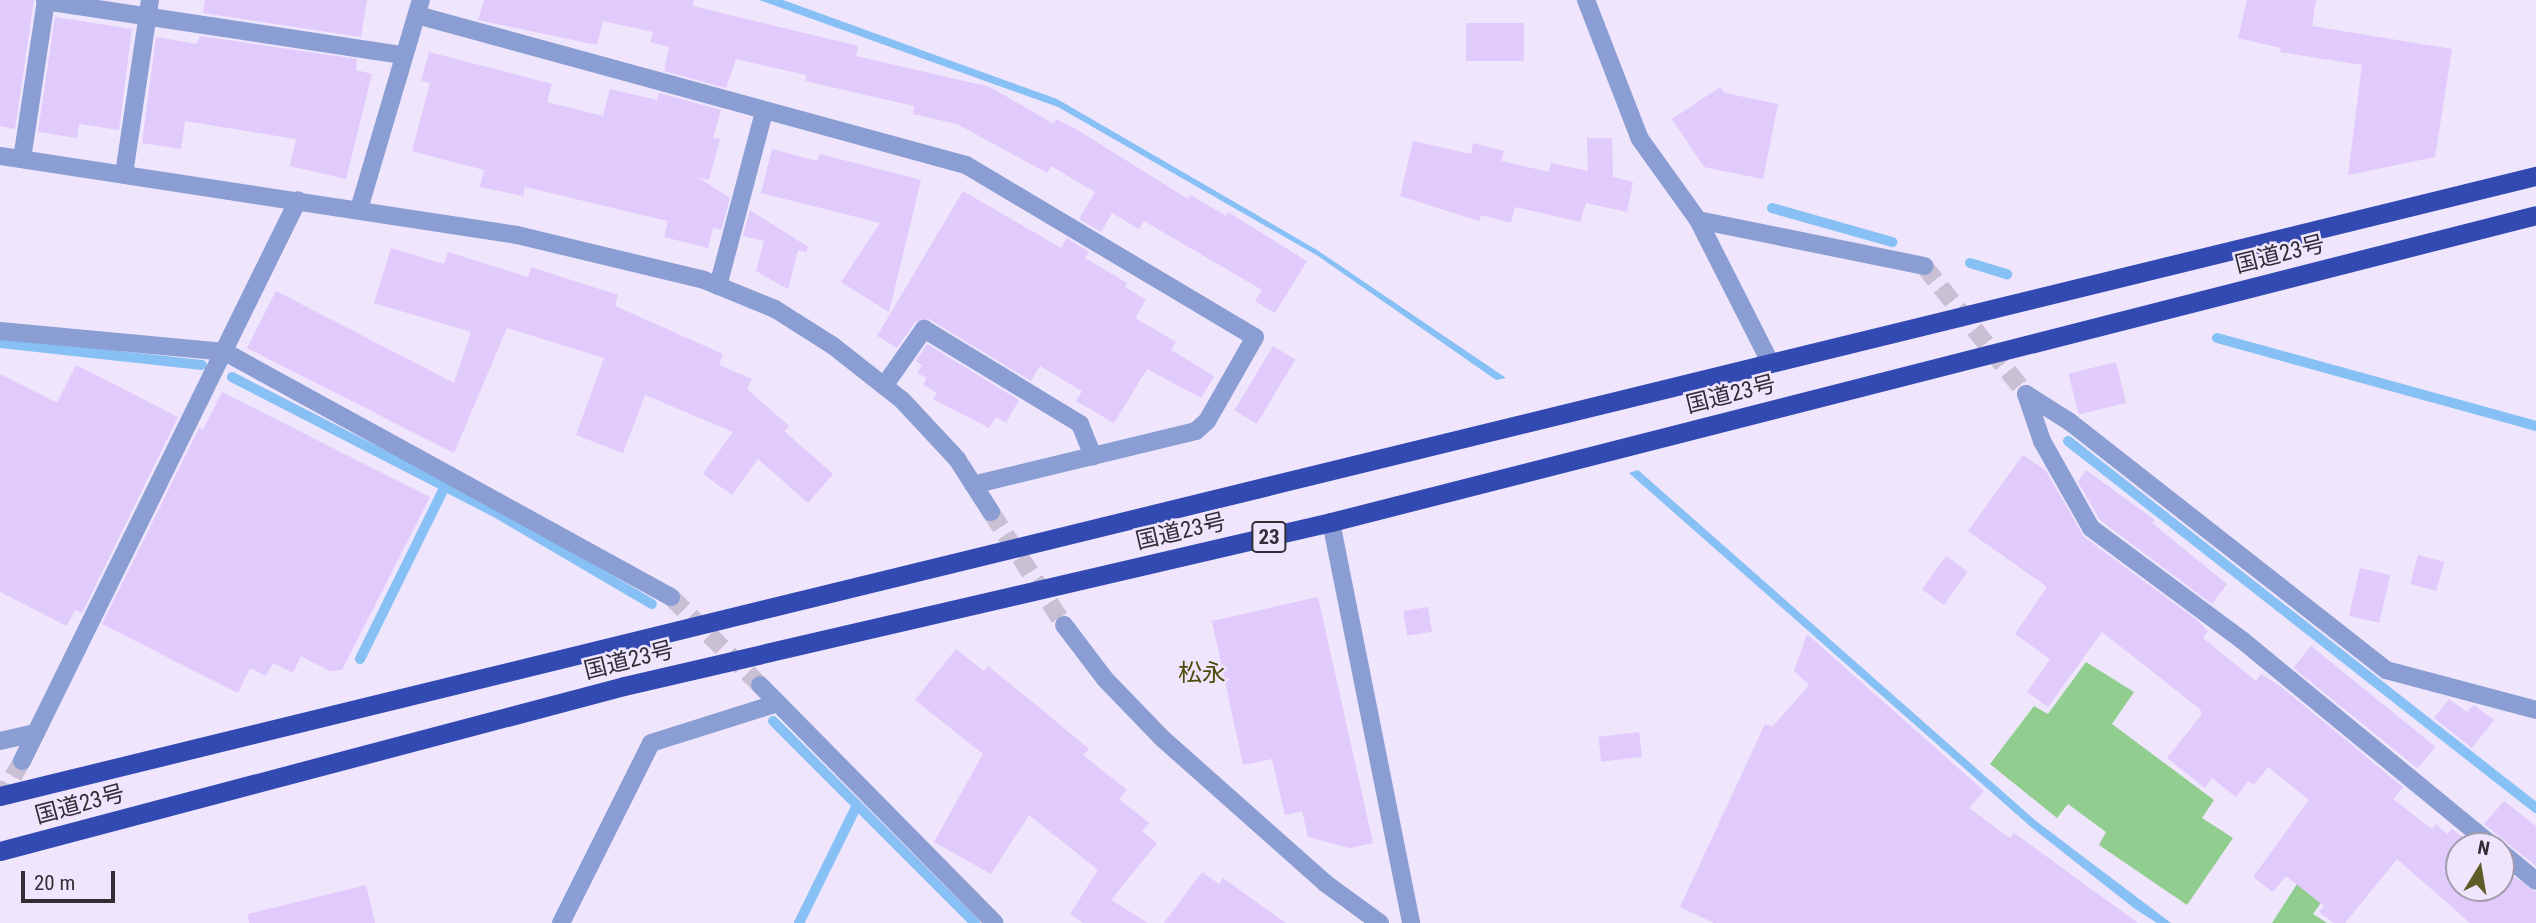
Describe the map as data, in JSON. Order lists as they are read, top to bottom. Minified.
{"streets":{"highway":["国道23号","23"]},"districts":["松永"],"scale_bar":"20 m","north":"top"}
